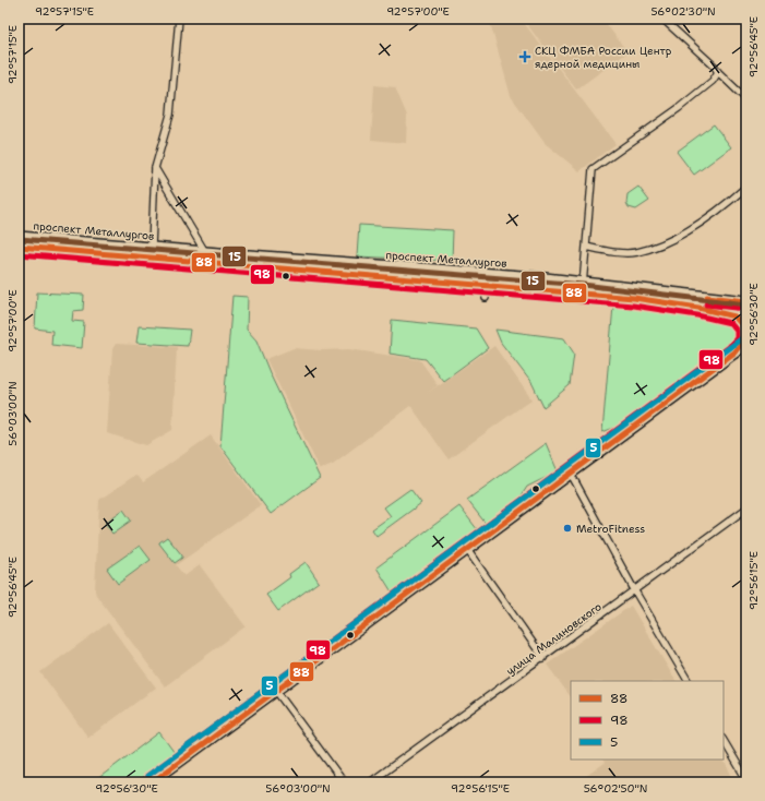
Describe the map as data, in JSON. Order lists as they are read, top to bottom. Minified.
{"streets":{"main road":["проспект Металлургов"],"street":["улица Малиновского"]},"places":{"health":["СКЦ ФМБА России Центр ядерной медицины"],"other":["MetroFitness"]},"lines":["transit line 15","transit line 88","transit line 98","transit line 5"],"legend":["88","98","5"],"coordinates":["92°57'15\"E","92°57'00\"E","56°02'30\"N","92°56'45\"E","92°56'30\"E","56°03'00\"N","92°56'15\"E","56°02'50\"N"]}
